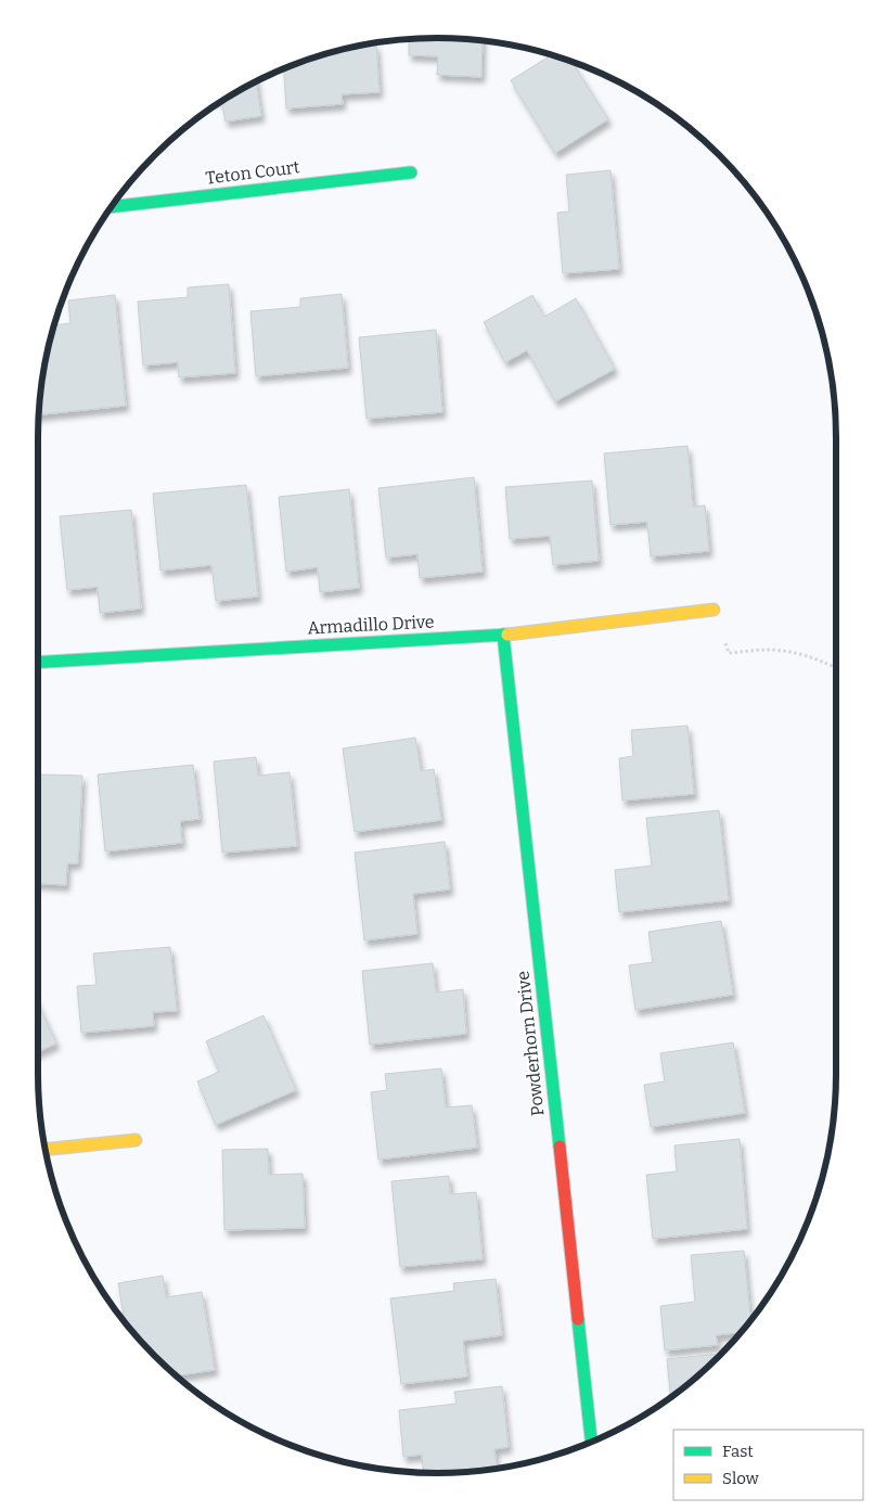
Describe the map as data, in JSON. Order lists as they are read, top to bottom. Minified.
{"streets":{"street":["Teton Court","Armadillo Drive","Powderhorn Drive"]},"crossings":[["Armadillo Drive","Powderhorn Drive"]],"legend":["Fast","Slow"]}
